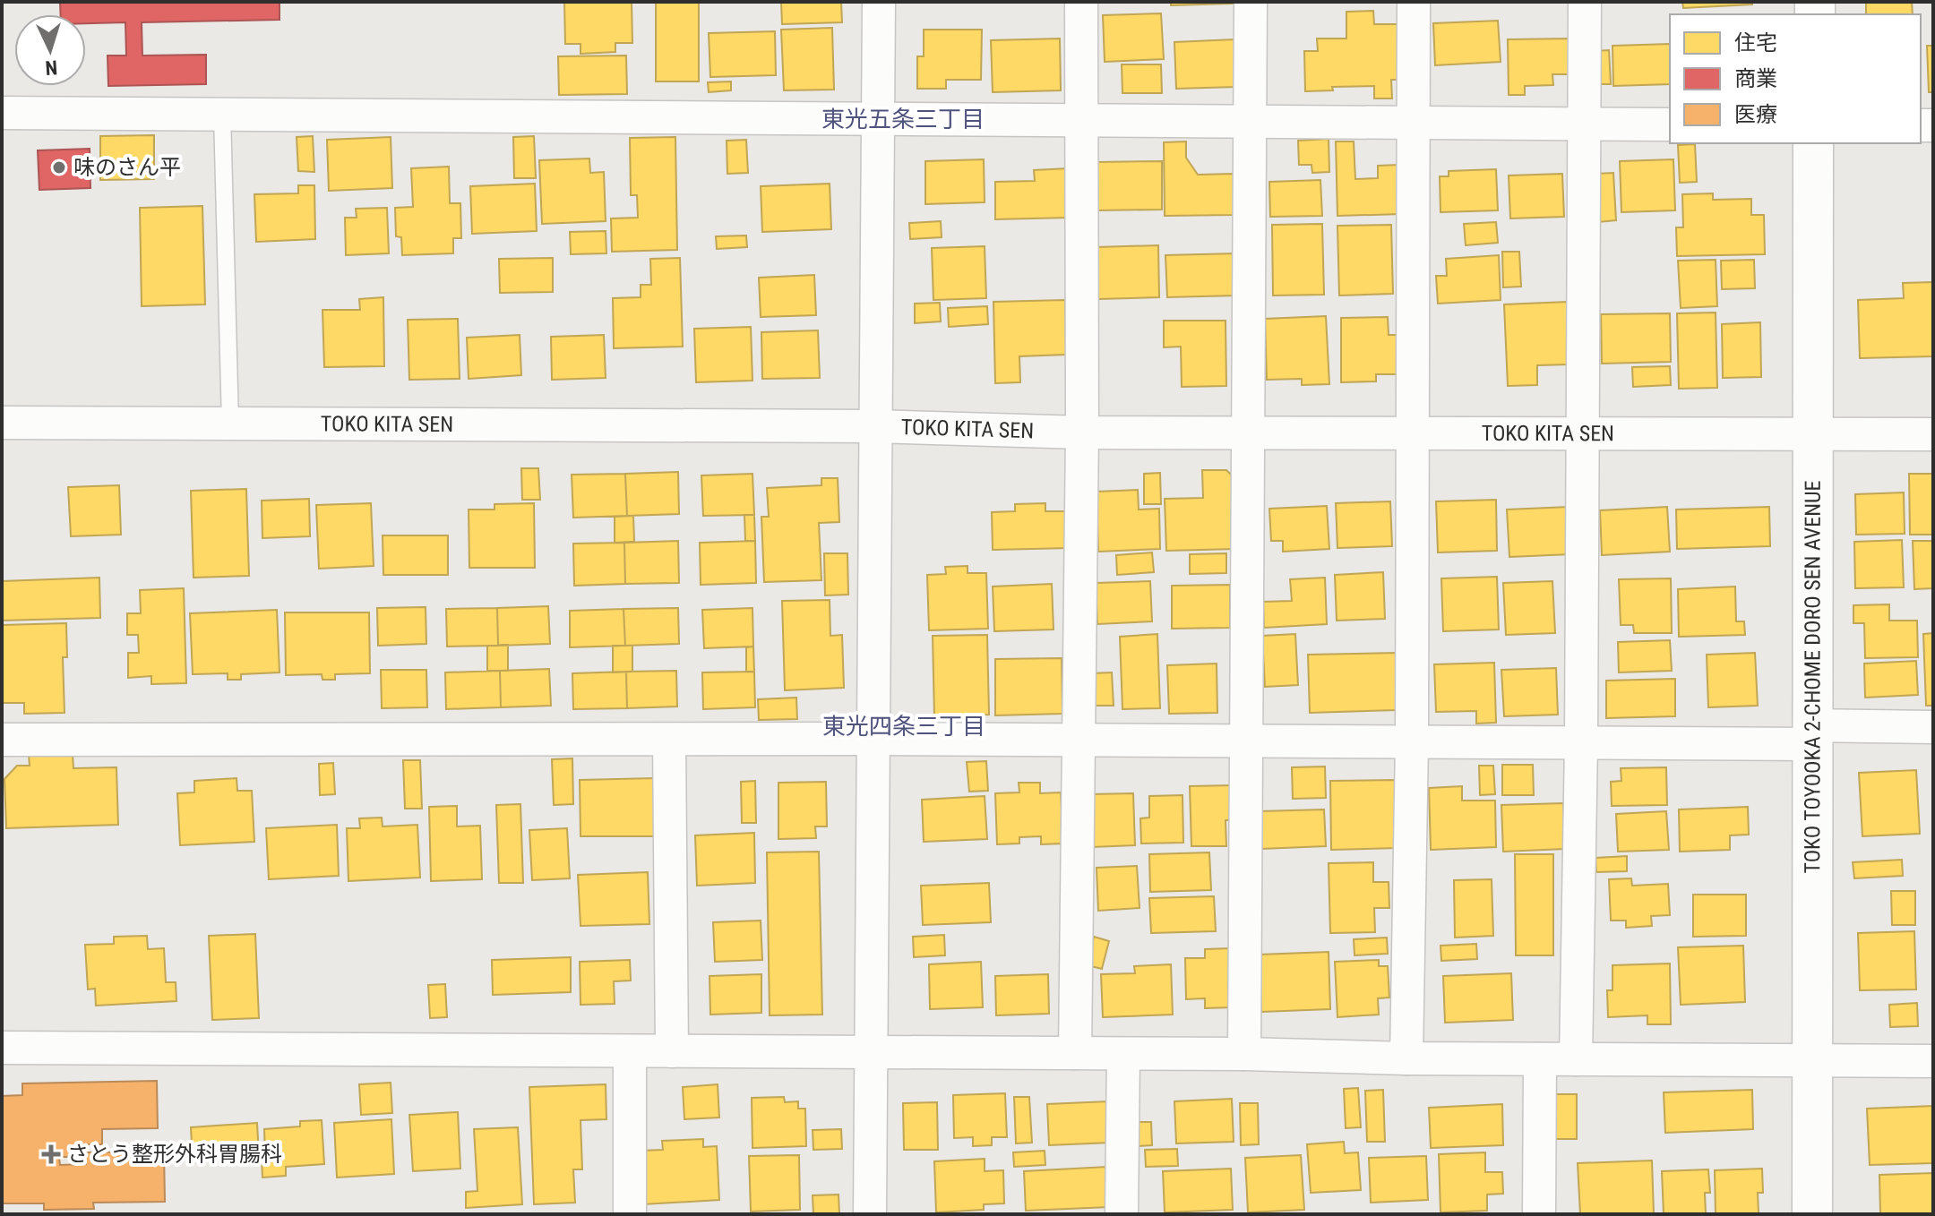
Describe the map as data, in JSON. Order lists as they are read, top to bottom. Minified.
{"streets":{"street":["TOKO KITA SEN","TOKO TOYOOKA 2-CHOME DORO SEN AVENUE"]},"crossings":[["TOKO KITA SEN","TOKO TOYOOKA 2-CHOME DORO SEN AVENUE"]],"districts":["東光五条三丁目","東光四条三丁目"],"places":{"other":["味のさん平"],"health":["さとう整形外科胃腸科"]},"legend":["住宅","商業","医療"],"north":"bottom"}
